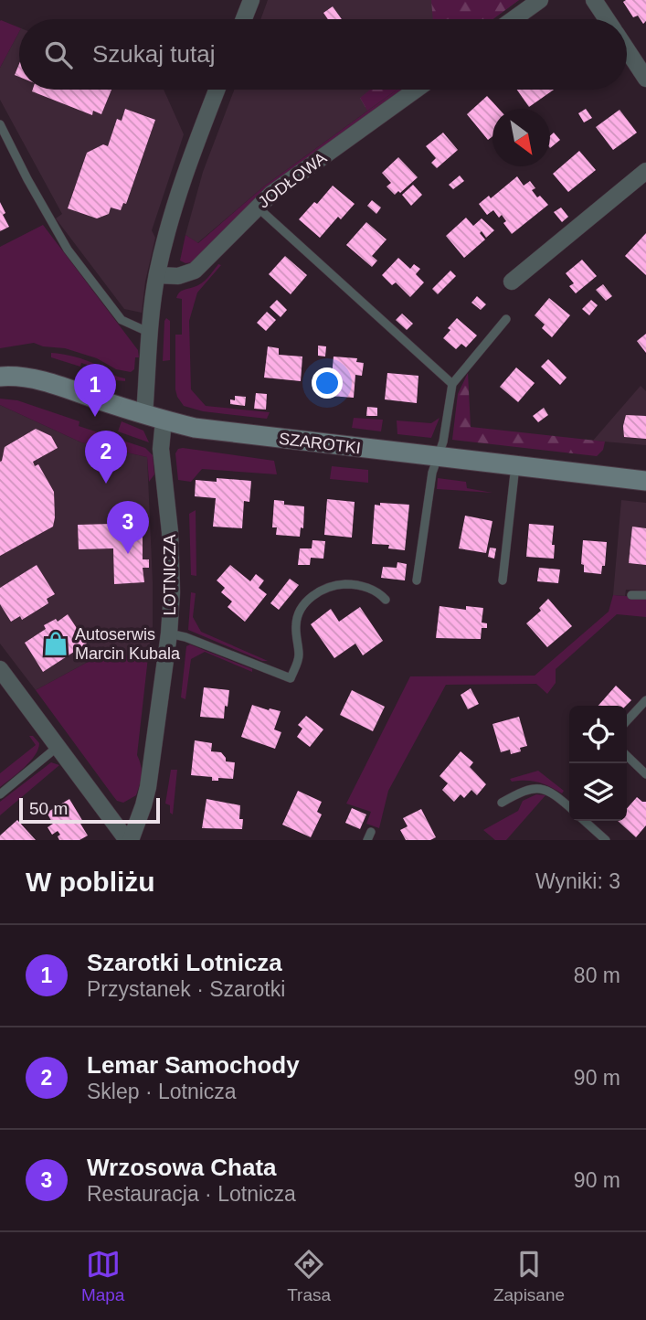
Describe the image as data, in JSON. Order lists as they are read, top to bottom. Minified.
{"streets":{"street":["JODŁOWA","SZAROTKI","LOTNICZA"]},"crossings":[["SZAROTKI","LOTNICZA"]],"places":{"shop":["Autoserwis Marcin Kubala"]},"scale_bar":"50 m","north":"bottom right","page":{"search":"Szukaj tutaj","pins":["1","2","3"],"scale":"50 m","heading":["W pobliżu","Wyniki: 3"],"list":[{"mark":"1","name":"Szarotki Lotnicza","note":"Przystanek · Szarotki","value":"80 m"},{"mark":"2","name":"Lemar Samochody","note":"Sklep · Lotnicza","value":"90 m"},{"mark":"3","name":"Wrzosowa Chata","note":"Restauracja · Lotnicza","value":"90 m"}],"nav":["Mapa","Trasa","Zapisane"]}}
